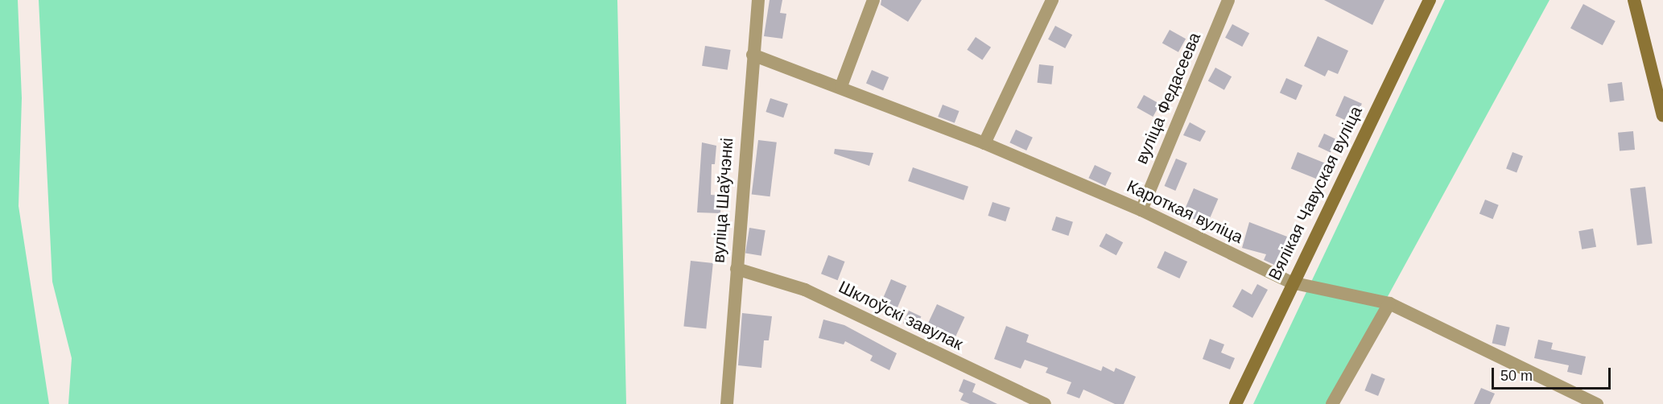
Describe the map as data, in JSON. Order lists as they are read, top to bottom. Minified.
{"streets":{"main road":["Вялікая Чавуская вуліца"],"street":["вуліца Федасеева","вуліца Шаўчэнкі","Кароткая вуліца","Шклоўскі завулак"]},"crossings":[["вуліца Федасеева","Кароткая вуліца"],["Вялікая Чавуская вуліца","Кароткая вуліца"],["вуліца Шаўчэнкі","Кароткая вуліца"],["вуліца Шаўчэнкі","Шклоўскі завулак"]],"scale_bar":"50 m"}
